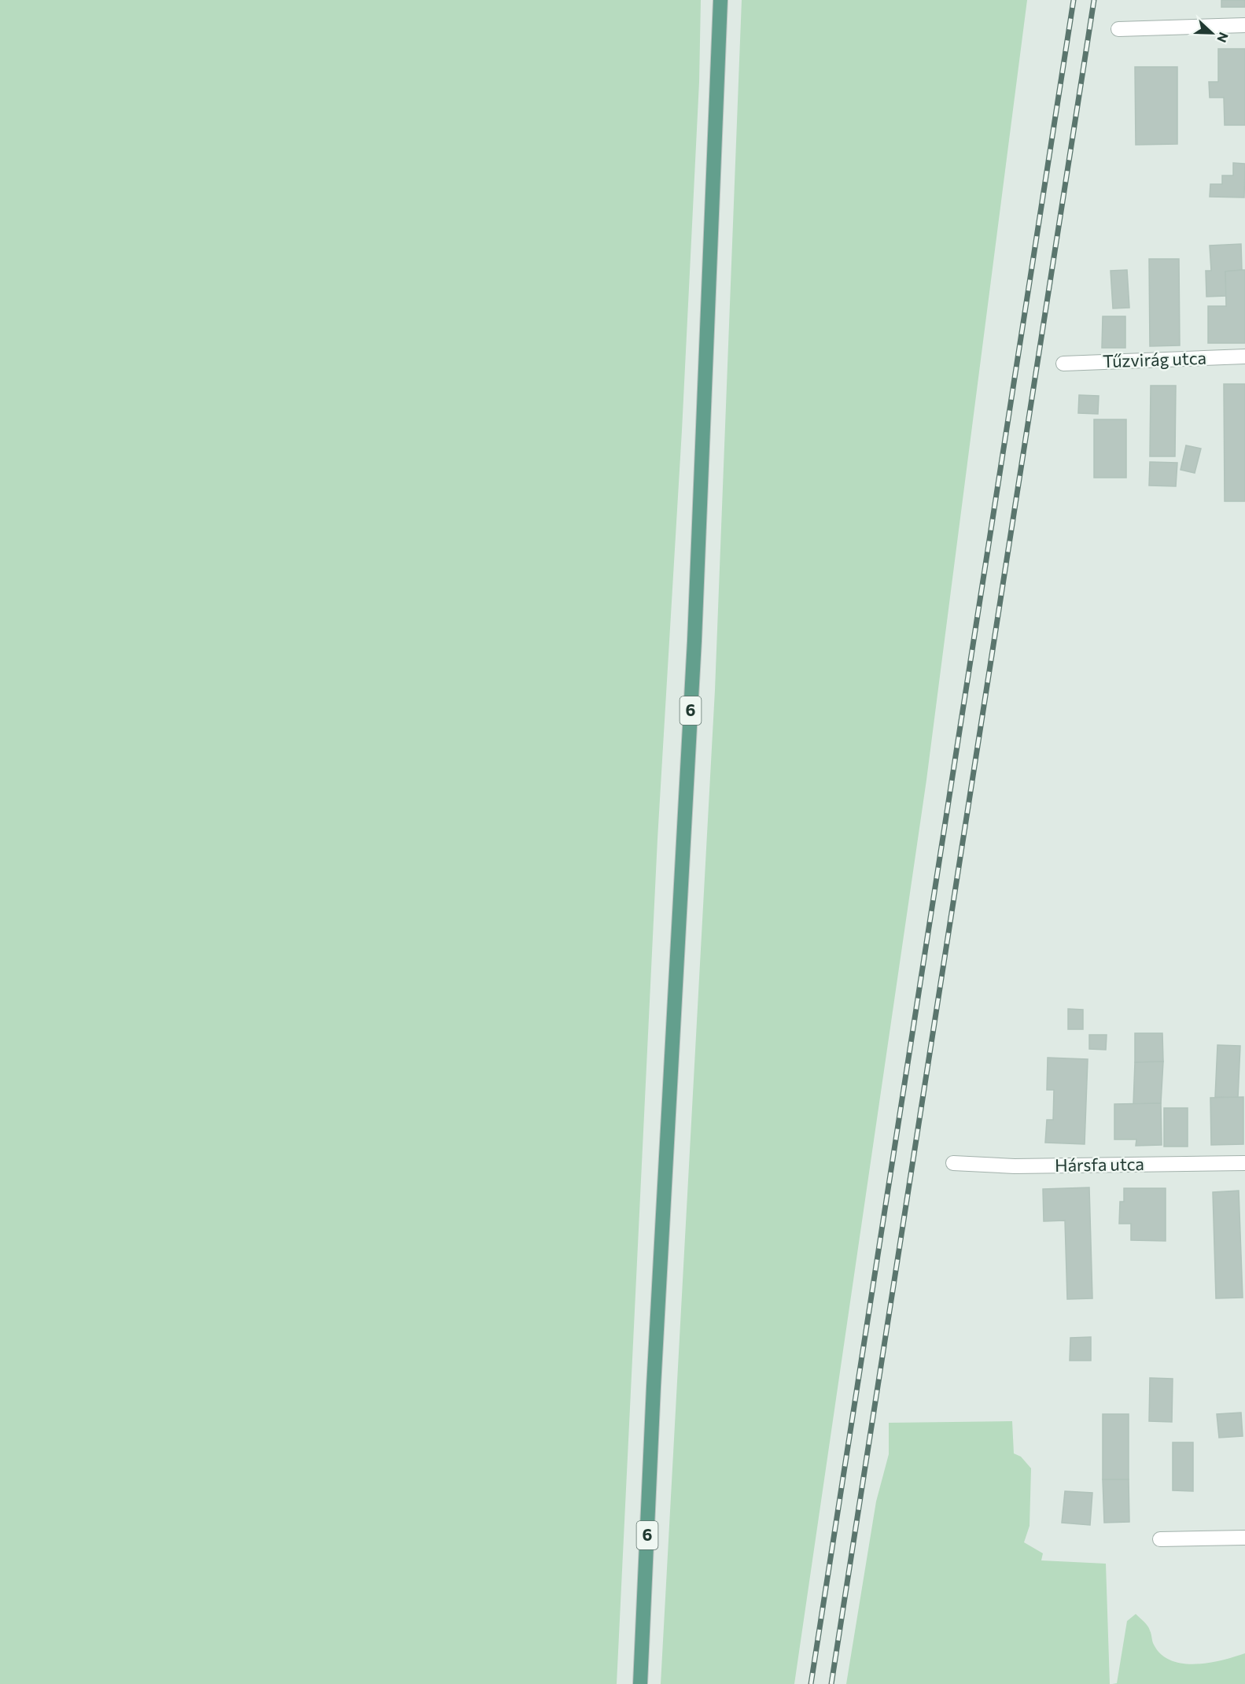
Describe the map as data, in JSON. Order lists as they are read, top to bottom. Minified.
{"streets":{"main road":["6"],"street":["Tűzvirág utca","Hársfa utca"]},"north":"right"}
